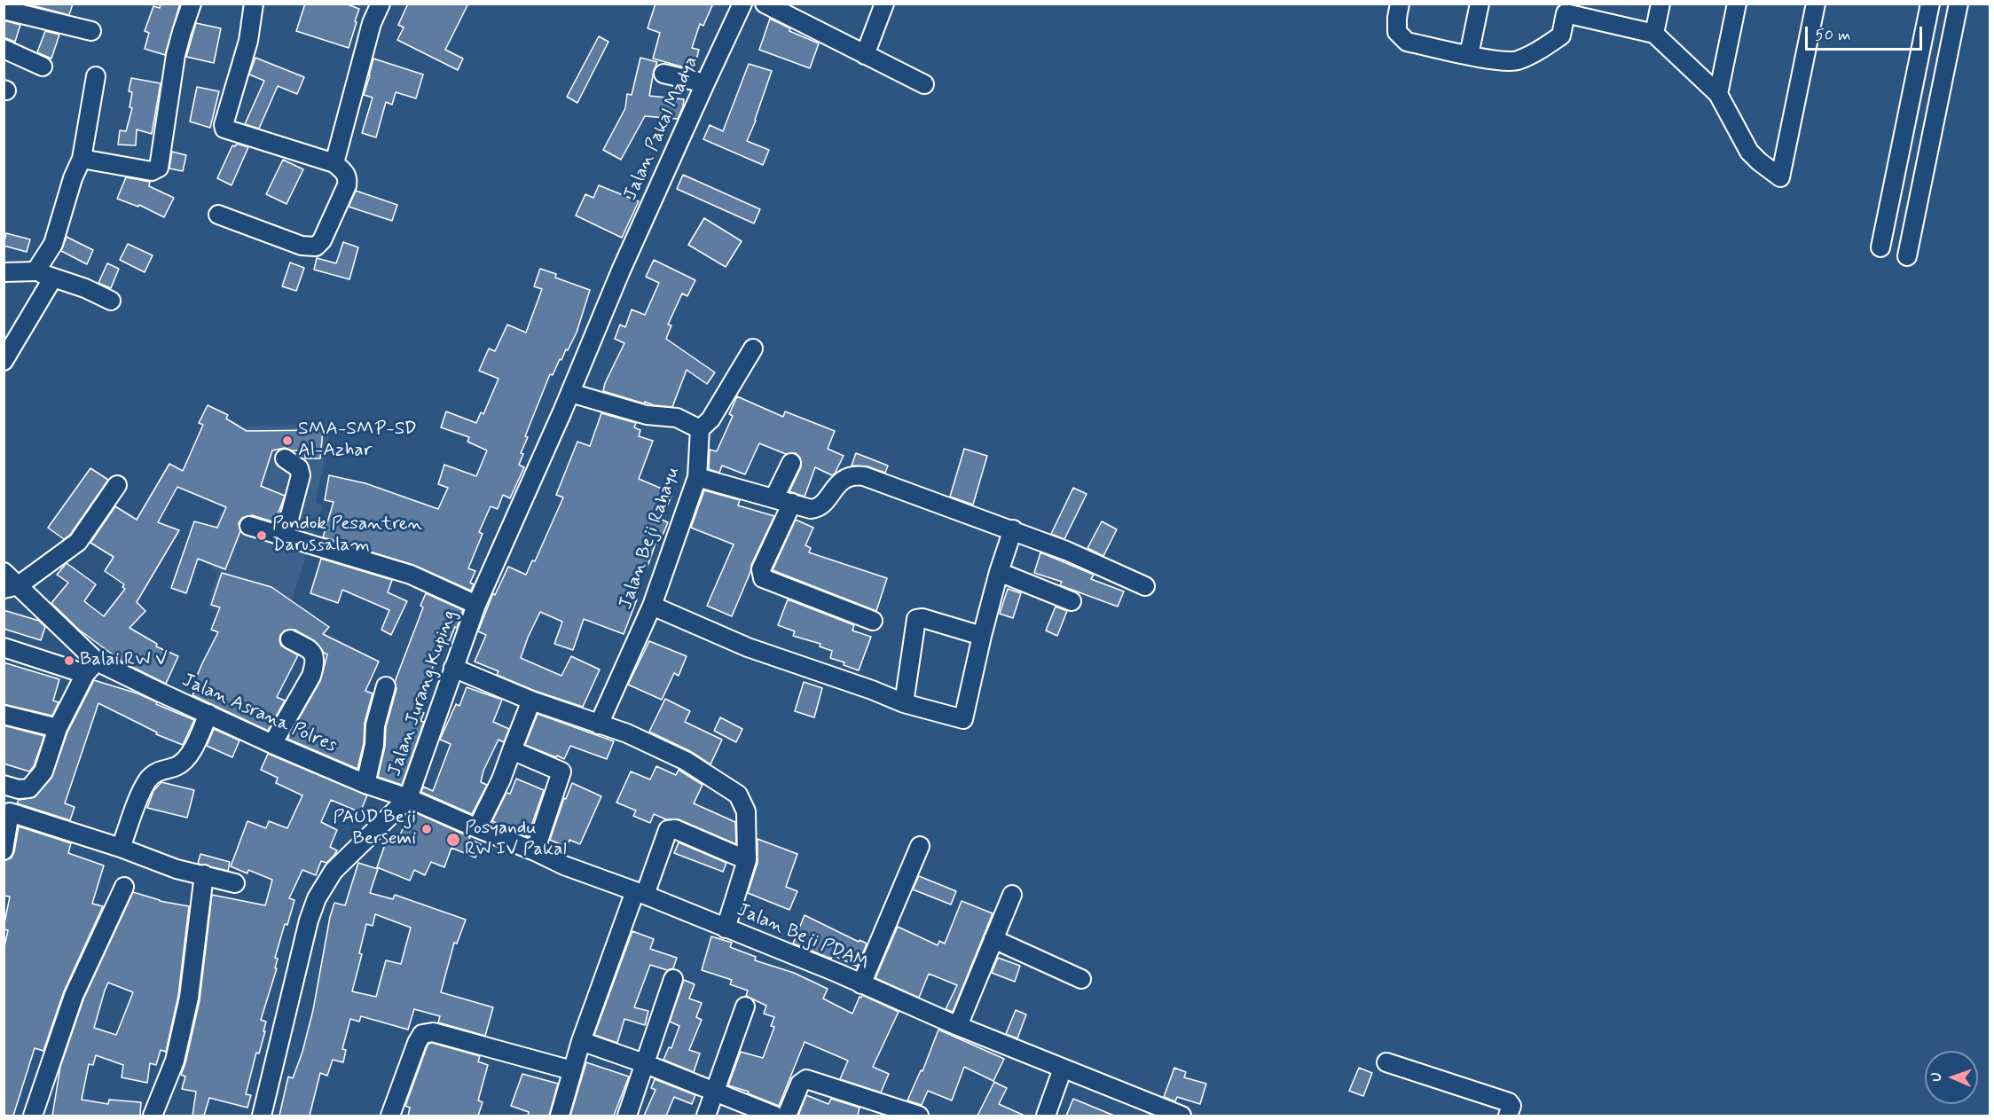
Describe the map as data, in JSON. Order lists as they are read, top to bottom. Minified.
{"streets":{"street":["Jalan Pakal Madya","Jalan Beji Rahayu","Jalan Jurang Kuping","Jalan Asrana Polres","Jalan Beji PDAM"]},"crossings":[["Jalan Pakal Madya","Jalan Jurang Kuping"],["Jalan Jurang Kuping","Jalan Asrana Polres"],["Jalan Jurang Kuping","Jalan Beji PDAM"],["Jalan Asrana Polres","Jalan Beji PDAM"]],"places":["SMA-SMP-SD Al-Azhar","Pondok Pesantren Darussalam","Balai RW V","PAUD Beji Bersemi","Posyandu RW IV Pakal"],"scale_bar":"50 m","north":"left"}
